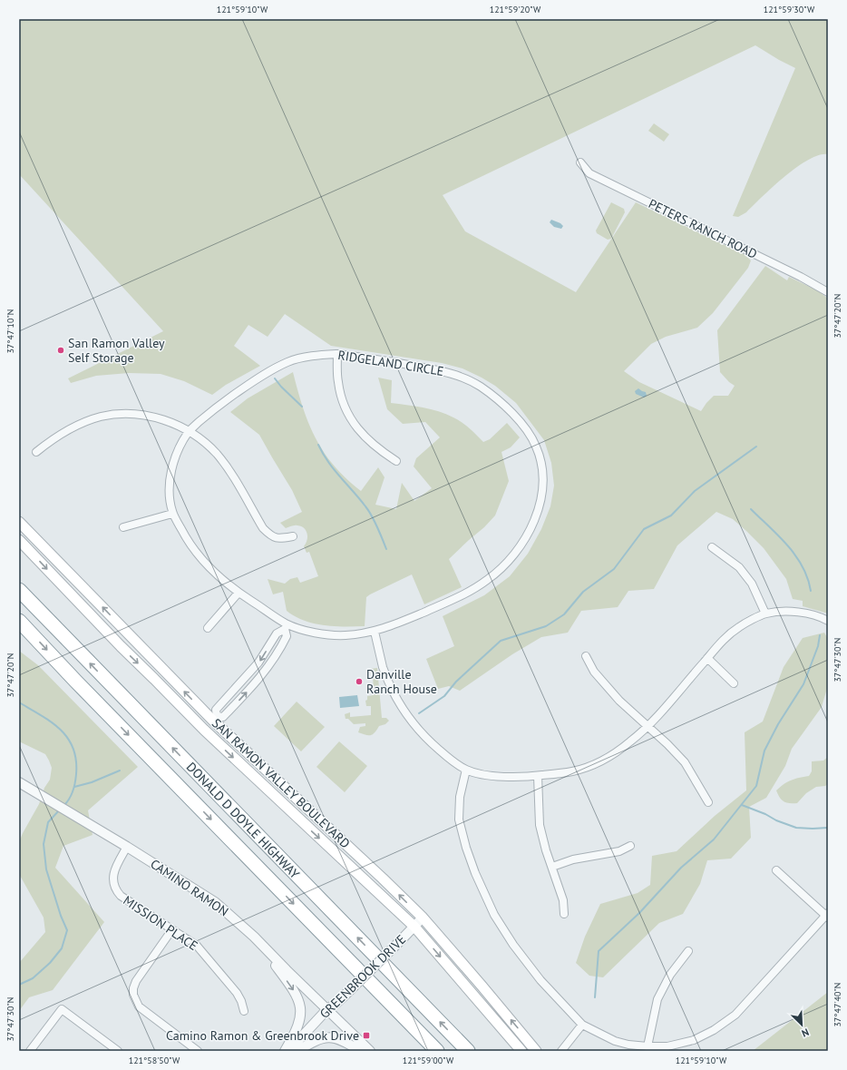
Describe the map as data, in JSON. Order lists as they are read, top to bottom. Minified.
{"streets":{"highway":["DONALD D DOYLE HIGHWAY"],"main road":["SAN RAMON VALLEY BOULEVARD"],"street":["PETERS RANCH ROAD","RIDGELAND CIRCLE","CAMINO RAMON","MISSION PLACE","GREENBROOK DRIVE"]},"crossings":[["SAN RAMON VALLEY BOULEVARD","GREENBROOK DRIVE"],["CAMINO RAMON","MISSION PLACE"],["CAMINO RAMON","GREENBROOK DRIVE"]],"places":{"other":["San Ramon Valley Self Storage","Danville Ranch House"],"transit":["Camino Ramon & Greenbrook Drive"]},"north":"bottom right","coordinates":["121°59'10\"W","121°59'20\"W","121°59'30\"W","37°47'20\"N","37°47'10\"N","37°47'30\"N","37°47'40\"N","121°58'50\"W","121°59'00\"W"]}
